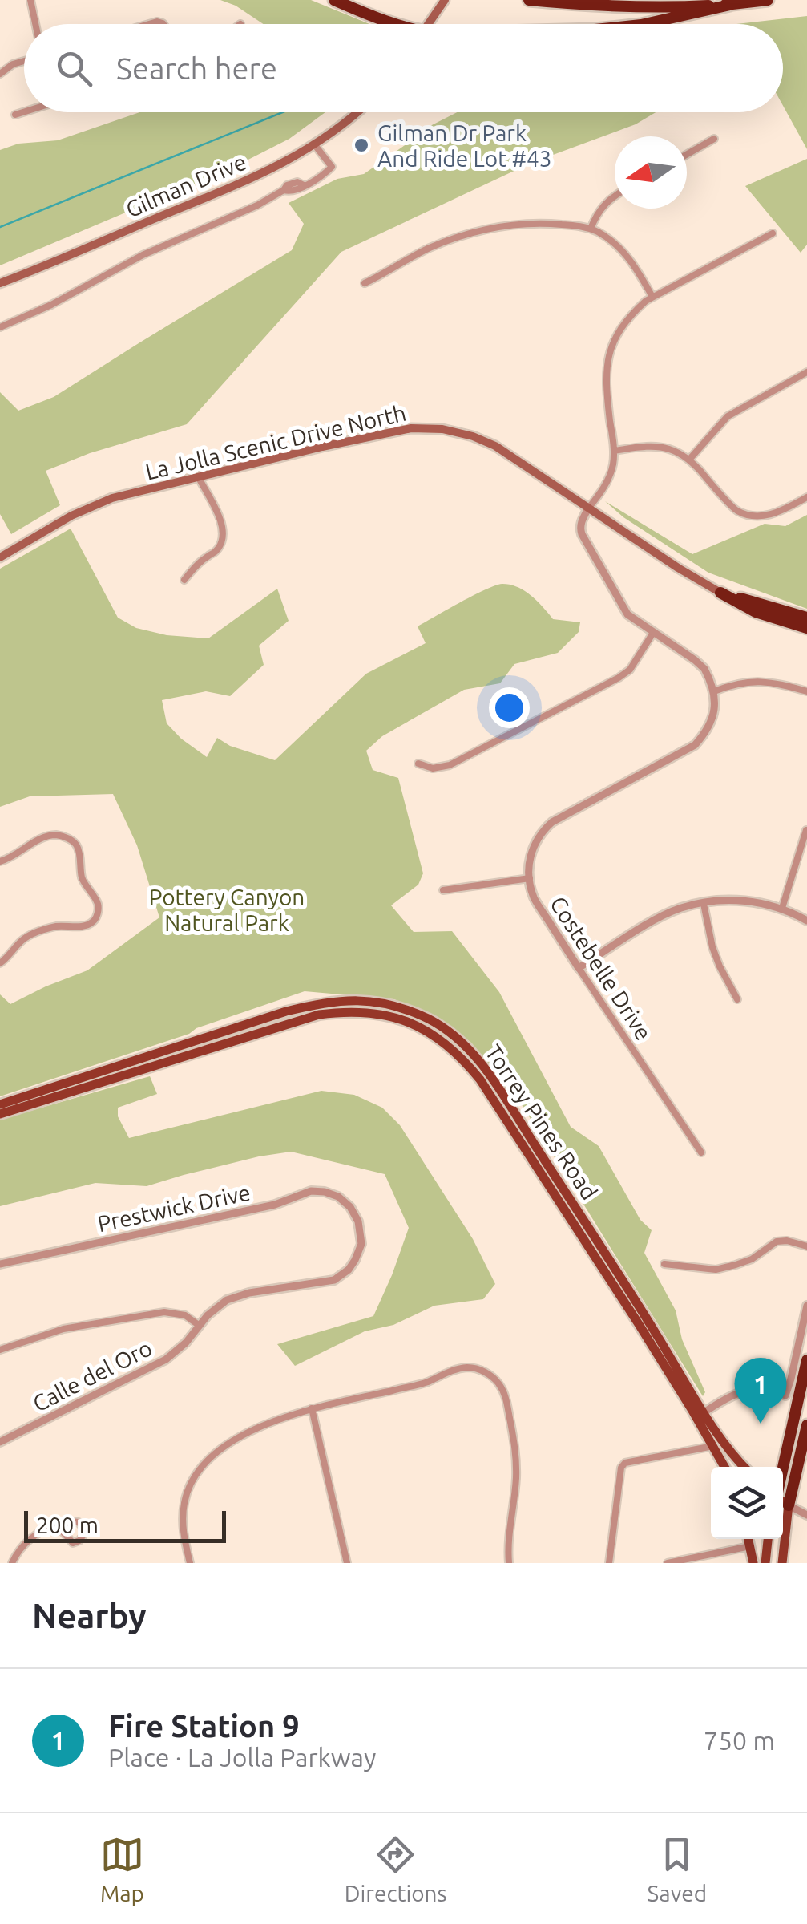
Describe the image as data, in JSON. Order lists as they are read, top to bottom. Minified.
{"streets":{"main road":["Gilman Drive","La Jolla Scenic Drive North","Torrey Pines Road"],"street":["Costebelle Drive","Prestwick Drive","Calle del Oro"]},"crossings":[["Prestwick Drive","Calle del Oro"]],"parks":["Pottery Canyon Natural Park"],"places":["Gilman Dr Park And Ride Lot #43"],"scale_bar":"200 m","north":"left","page":{"search":"Search here","pins":"1","scale":"200 m","heading":"Nearby","list":[{"mark":"1","name":"Fire Station 9","note":"Place · La Jolla Parkway","value":"750 m"}],"nav":["Map","Directions","Saved"]}}
